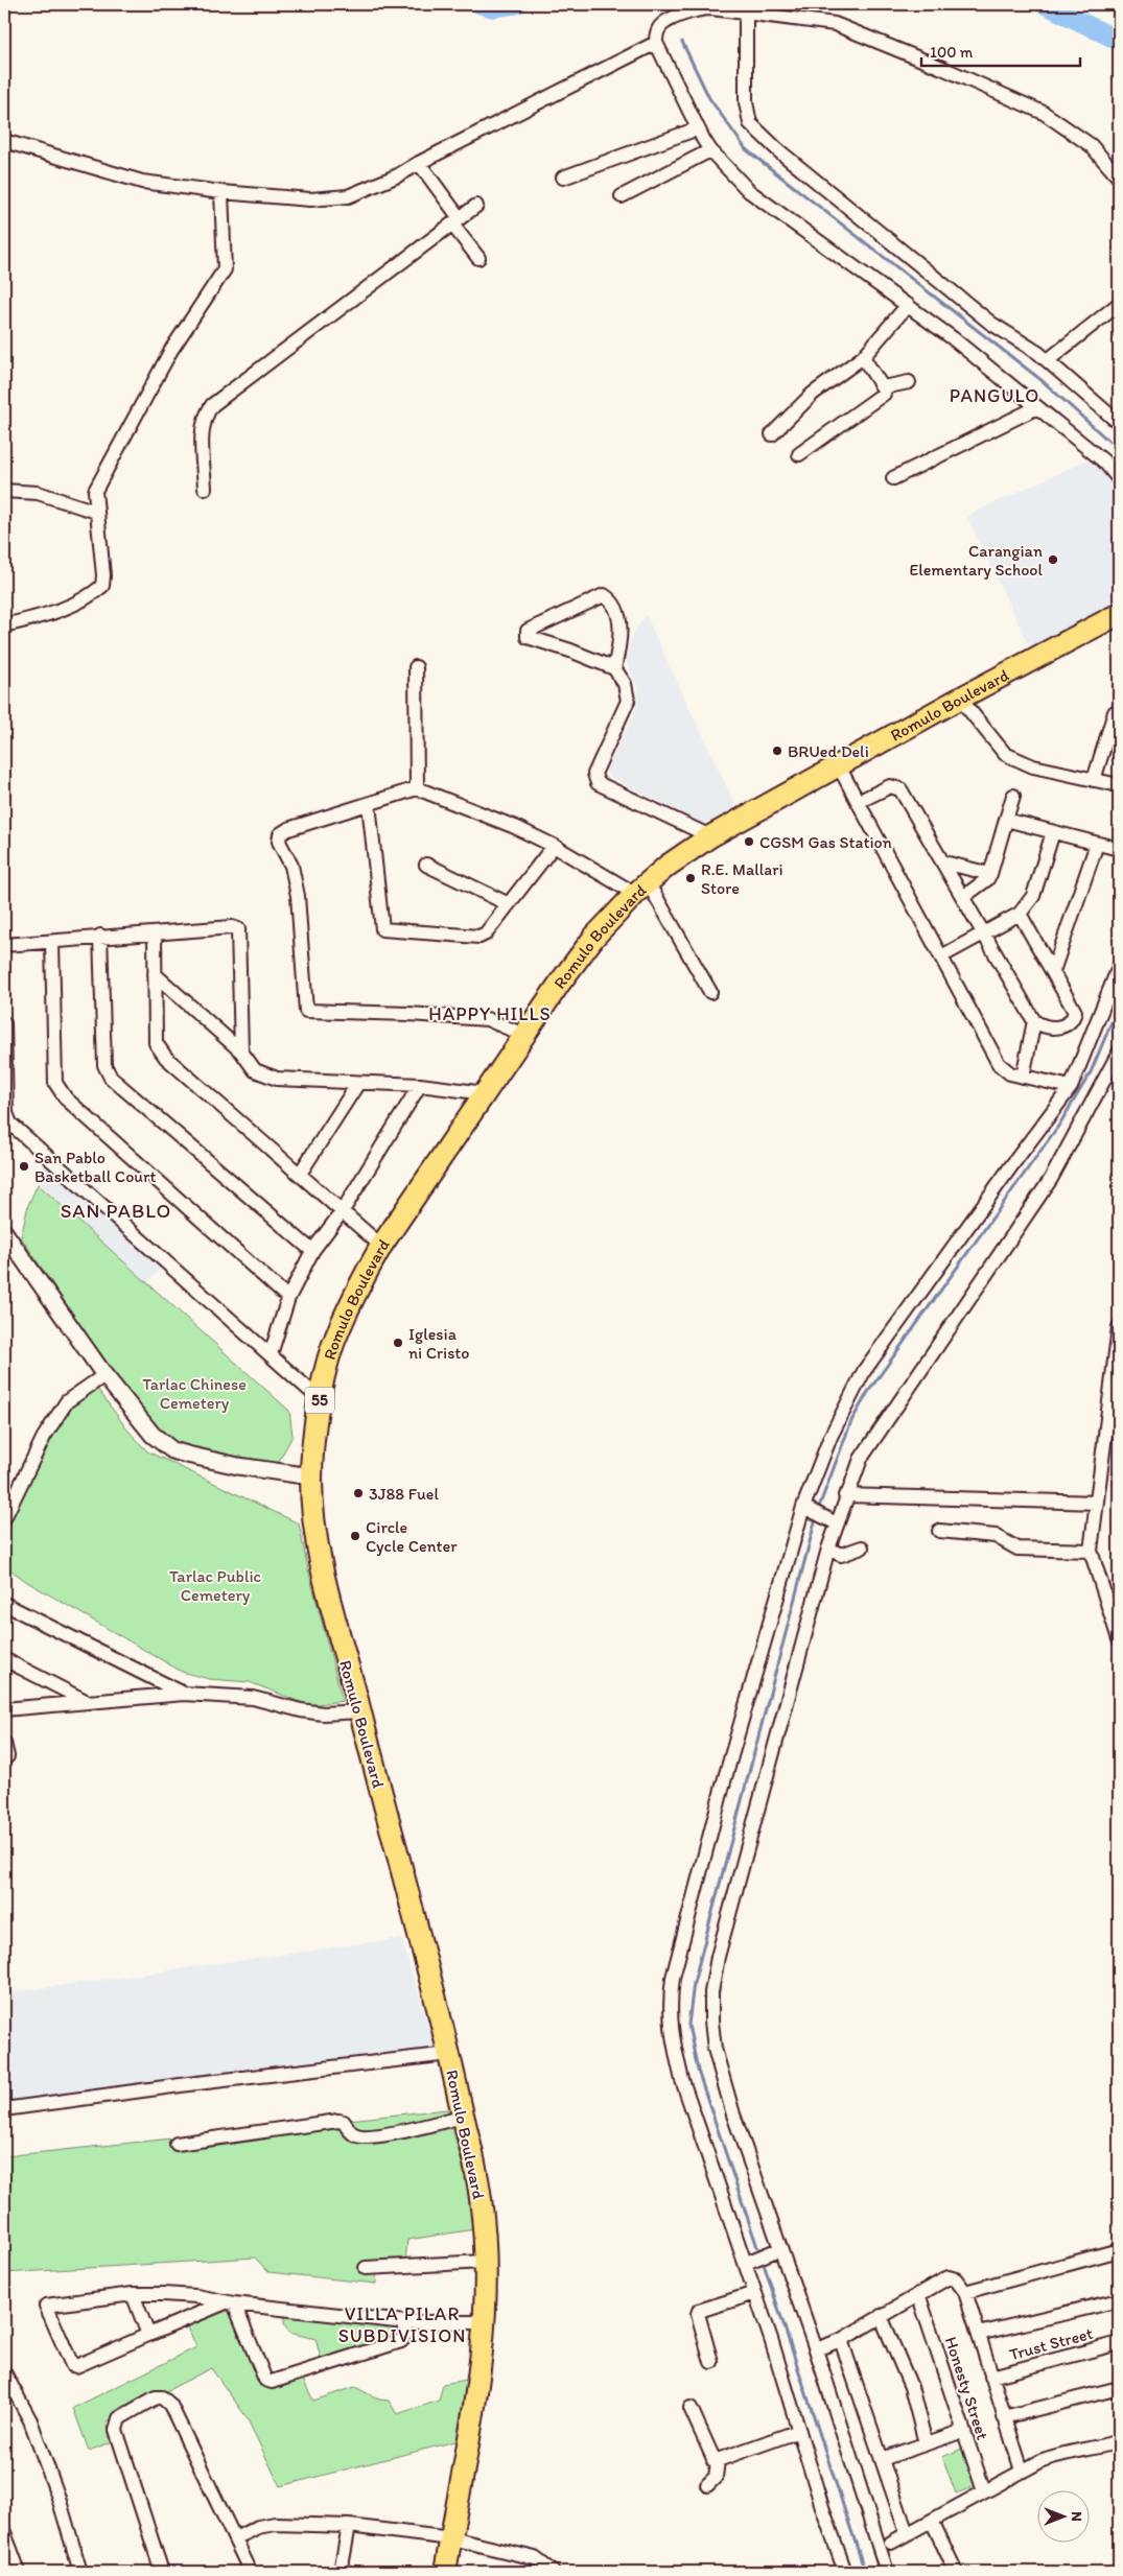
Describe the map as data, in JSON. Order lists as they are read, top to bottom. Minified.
{"streets":{"highway":["Romulo Boulevard","55"],"street":["Trust Street","Honesty Street"]},"districts":["PANGULO","HAPPY HILLS","SAN PABLO","VILLA PILAR SUBDIVISION"],"parks":["Tarlac Chinese Cemetery","Tarlac Public Cemetery"],"places":["Carangian Elementary School","BRUed Deli","CGSM Gas Station","R.E. Mallari Store","San Pablo Basketball Court","Iglesia ni Cristo","3J88 Fuel","Circle Cycle Center"],"scale_bar":"100 m","north":"right"}
